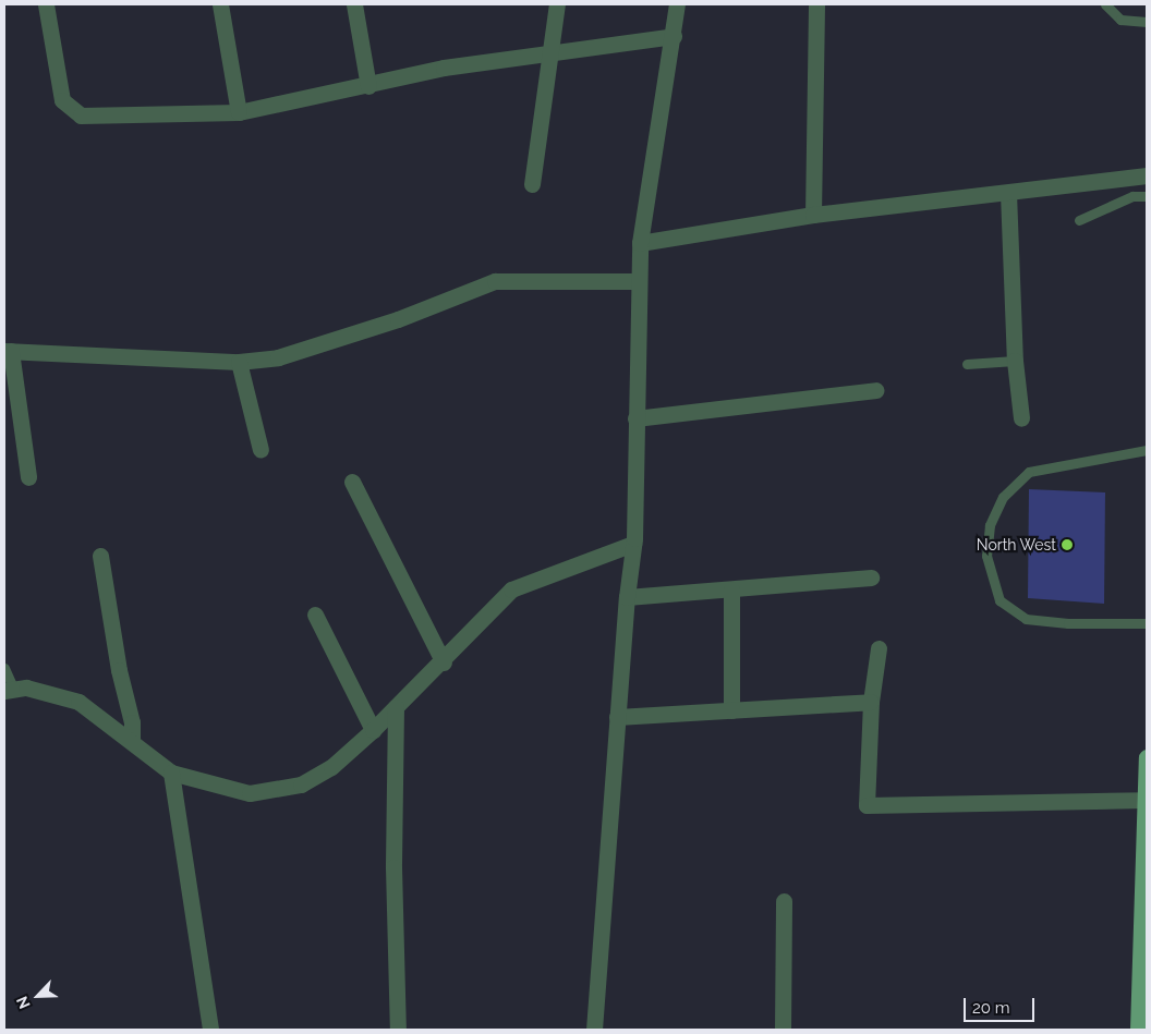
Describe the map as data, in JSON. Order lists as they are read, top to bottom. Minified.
{"places":["North West"],"scale_bar":"20 m","north":"bottom left"}
